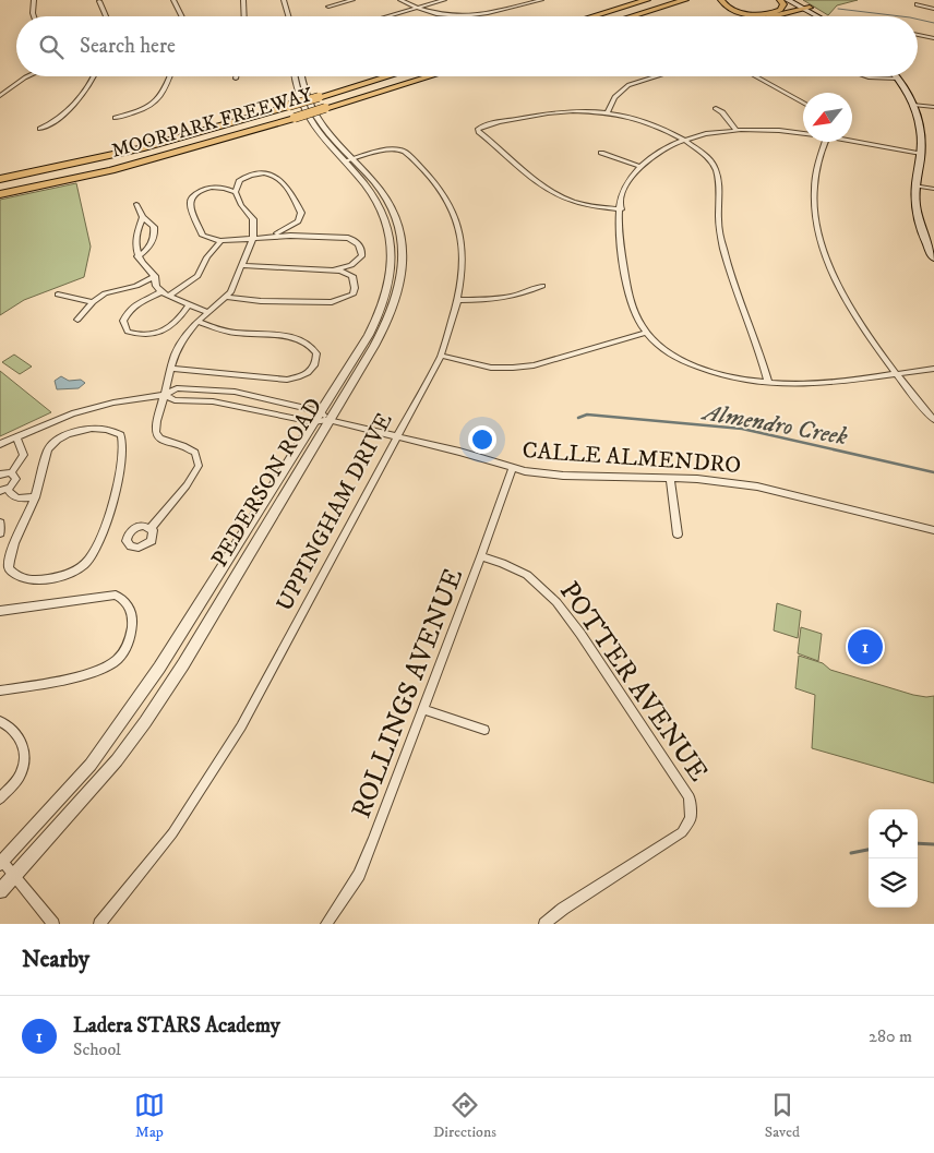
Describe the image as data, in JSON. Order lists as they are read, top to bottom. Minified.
{"streets":{"highway":["MOORPARK FREEWAY"],"street":["CALLE ALMENDRO","PEDERSON ROAD","UPPINGHAM DRIVE","POTTER AVENUE","ROLLINGS AVENUE"]},"crossings":[["CALLE ALMENDRO","PEDERSON ROAD"],["CALLE ALMENDRO","UPPINGHAM DRIVE"],["CALLE ALMENDRO","ROLLINGS AVENUE"],["PEDERSON ROAD","UPPINGHAM DRIVE"],["POTTER AVENUE","ROLLINGS AVENUE"]],"water":["Almendro Creek"],"north":"bottom left","page":{"search":"Search here","pins":"1","heading":"Nearby","list":[{"mark":"1","name":"Ladera STARS Academy","note":"School","value":"280 m"}],"nav":["Map","Directions","Saved"]}}
